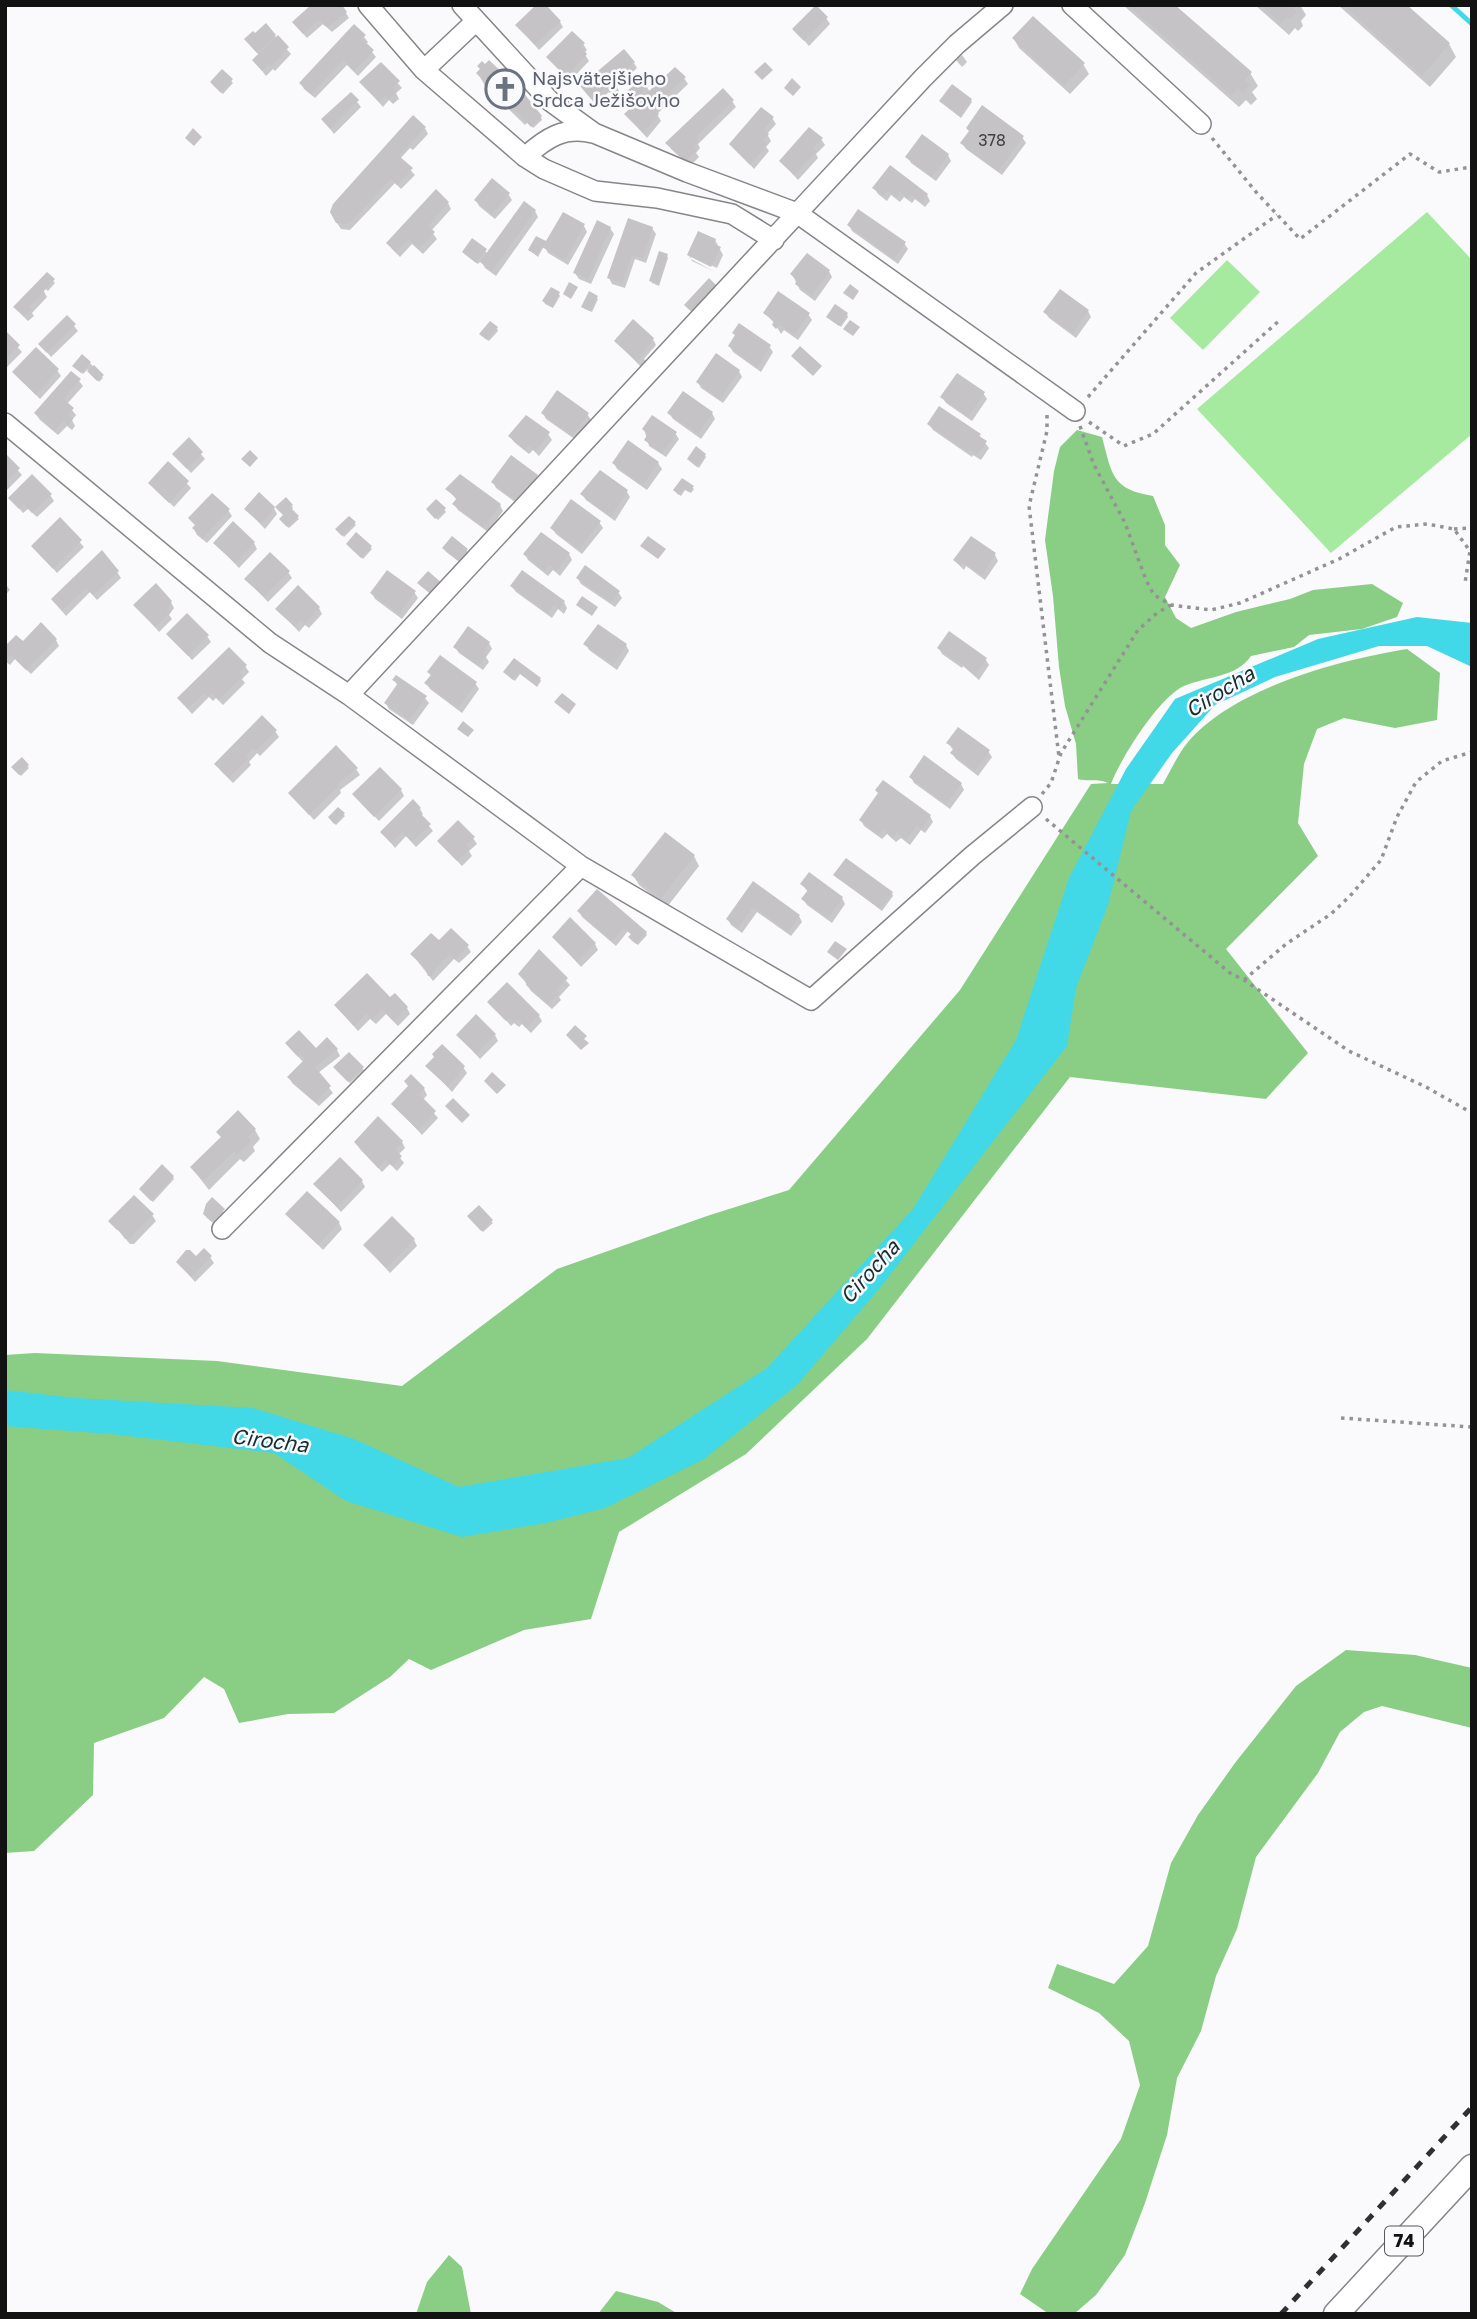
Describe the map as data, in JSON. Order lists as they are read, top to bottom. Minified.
{"streets":{"main road":["74"]},"water":["Cirocha"],"places":{"church":["Najsvätejšieho Srdca Ježišovho"]},"house_numbers":["378"]}
